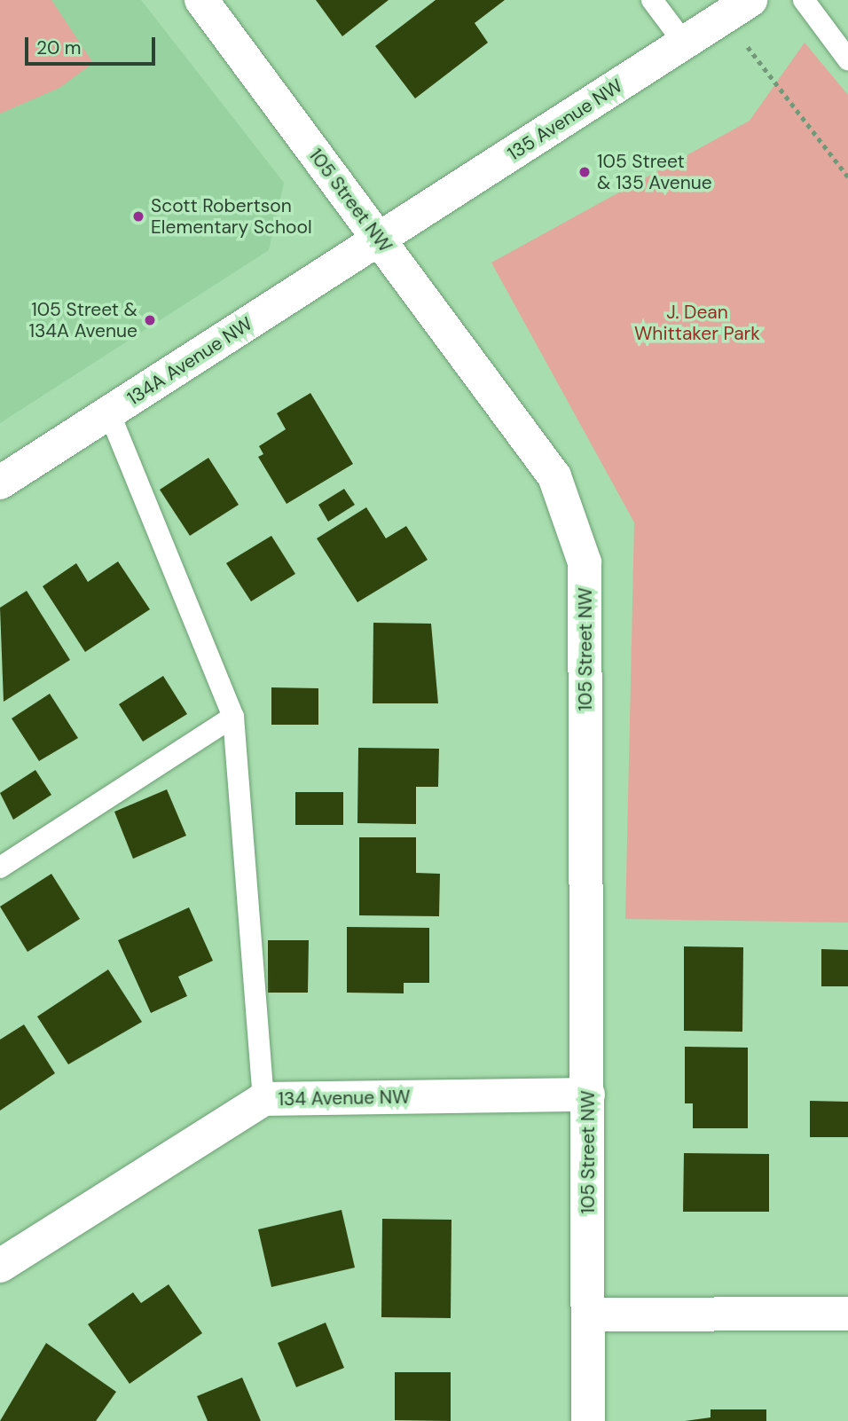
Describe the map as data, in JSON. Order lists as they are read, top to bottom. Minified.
{"streets":{"street":["135 Avenue NW","105 Street NW","134A Avenue NW","134 Avenue NW"]},"crossings":[["135 Avenue NW","105 Street NW"],["135 Avenue NW","134A Avenue NW"],["105 Street NW","134A Avenue NW"],["105 Street NW","134 Avenue NW"]],"parks":["J. Dean Whittaker Park"],"places":["105 Street & 135 Avenue","Scott Robertson Elementary School","105 Street & 134A Avenue"],"scale_bar":"20 m"}
